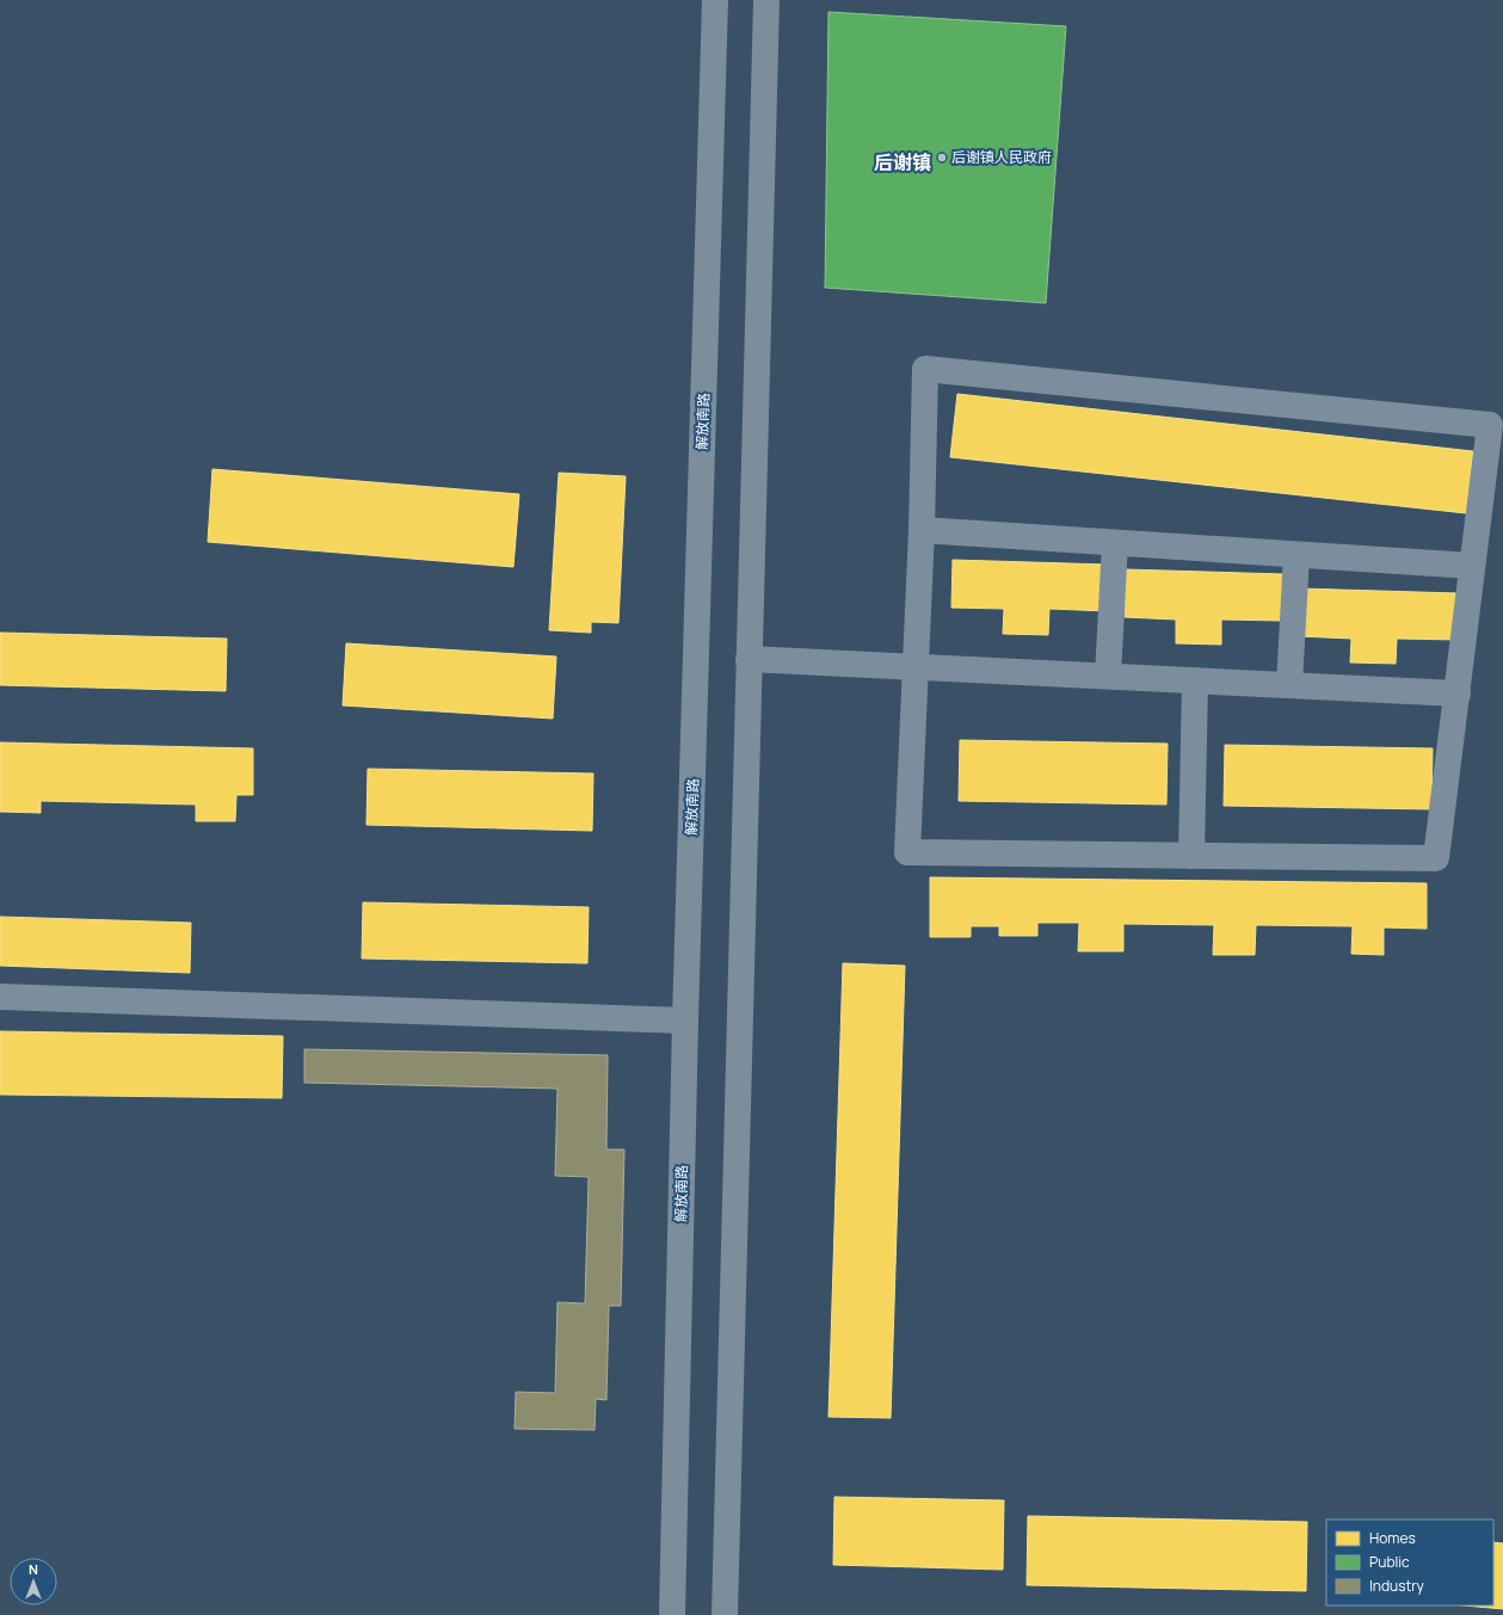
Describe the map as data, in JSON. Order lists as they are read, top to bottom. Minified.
{"streets":{"main road":["解放南路"]},"districts":["后谢镇"],"places":["后谢镇人民政府"],"legend":["Homes","Public","Industry"],"north":"top"}
